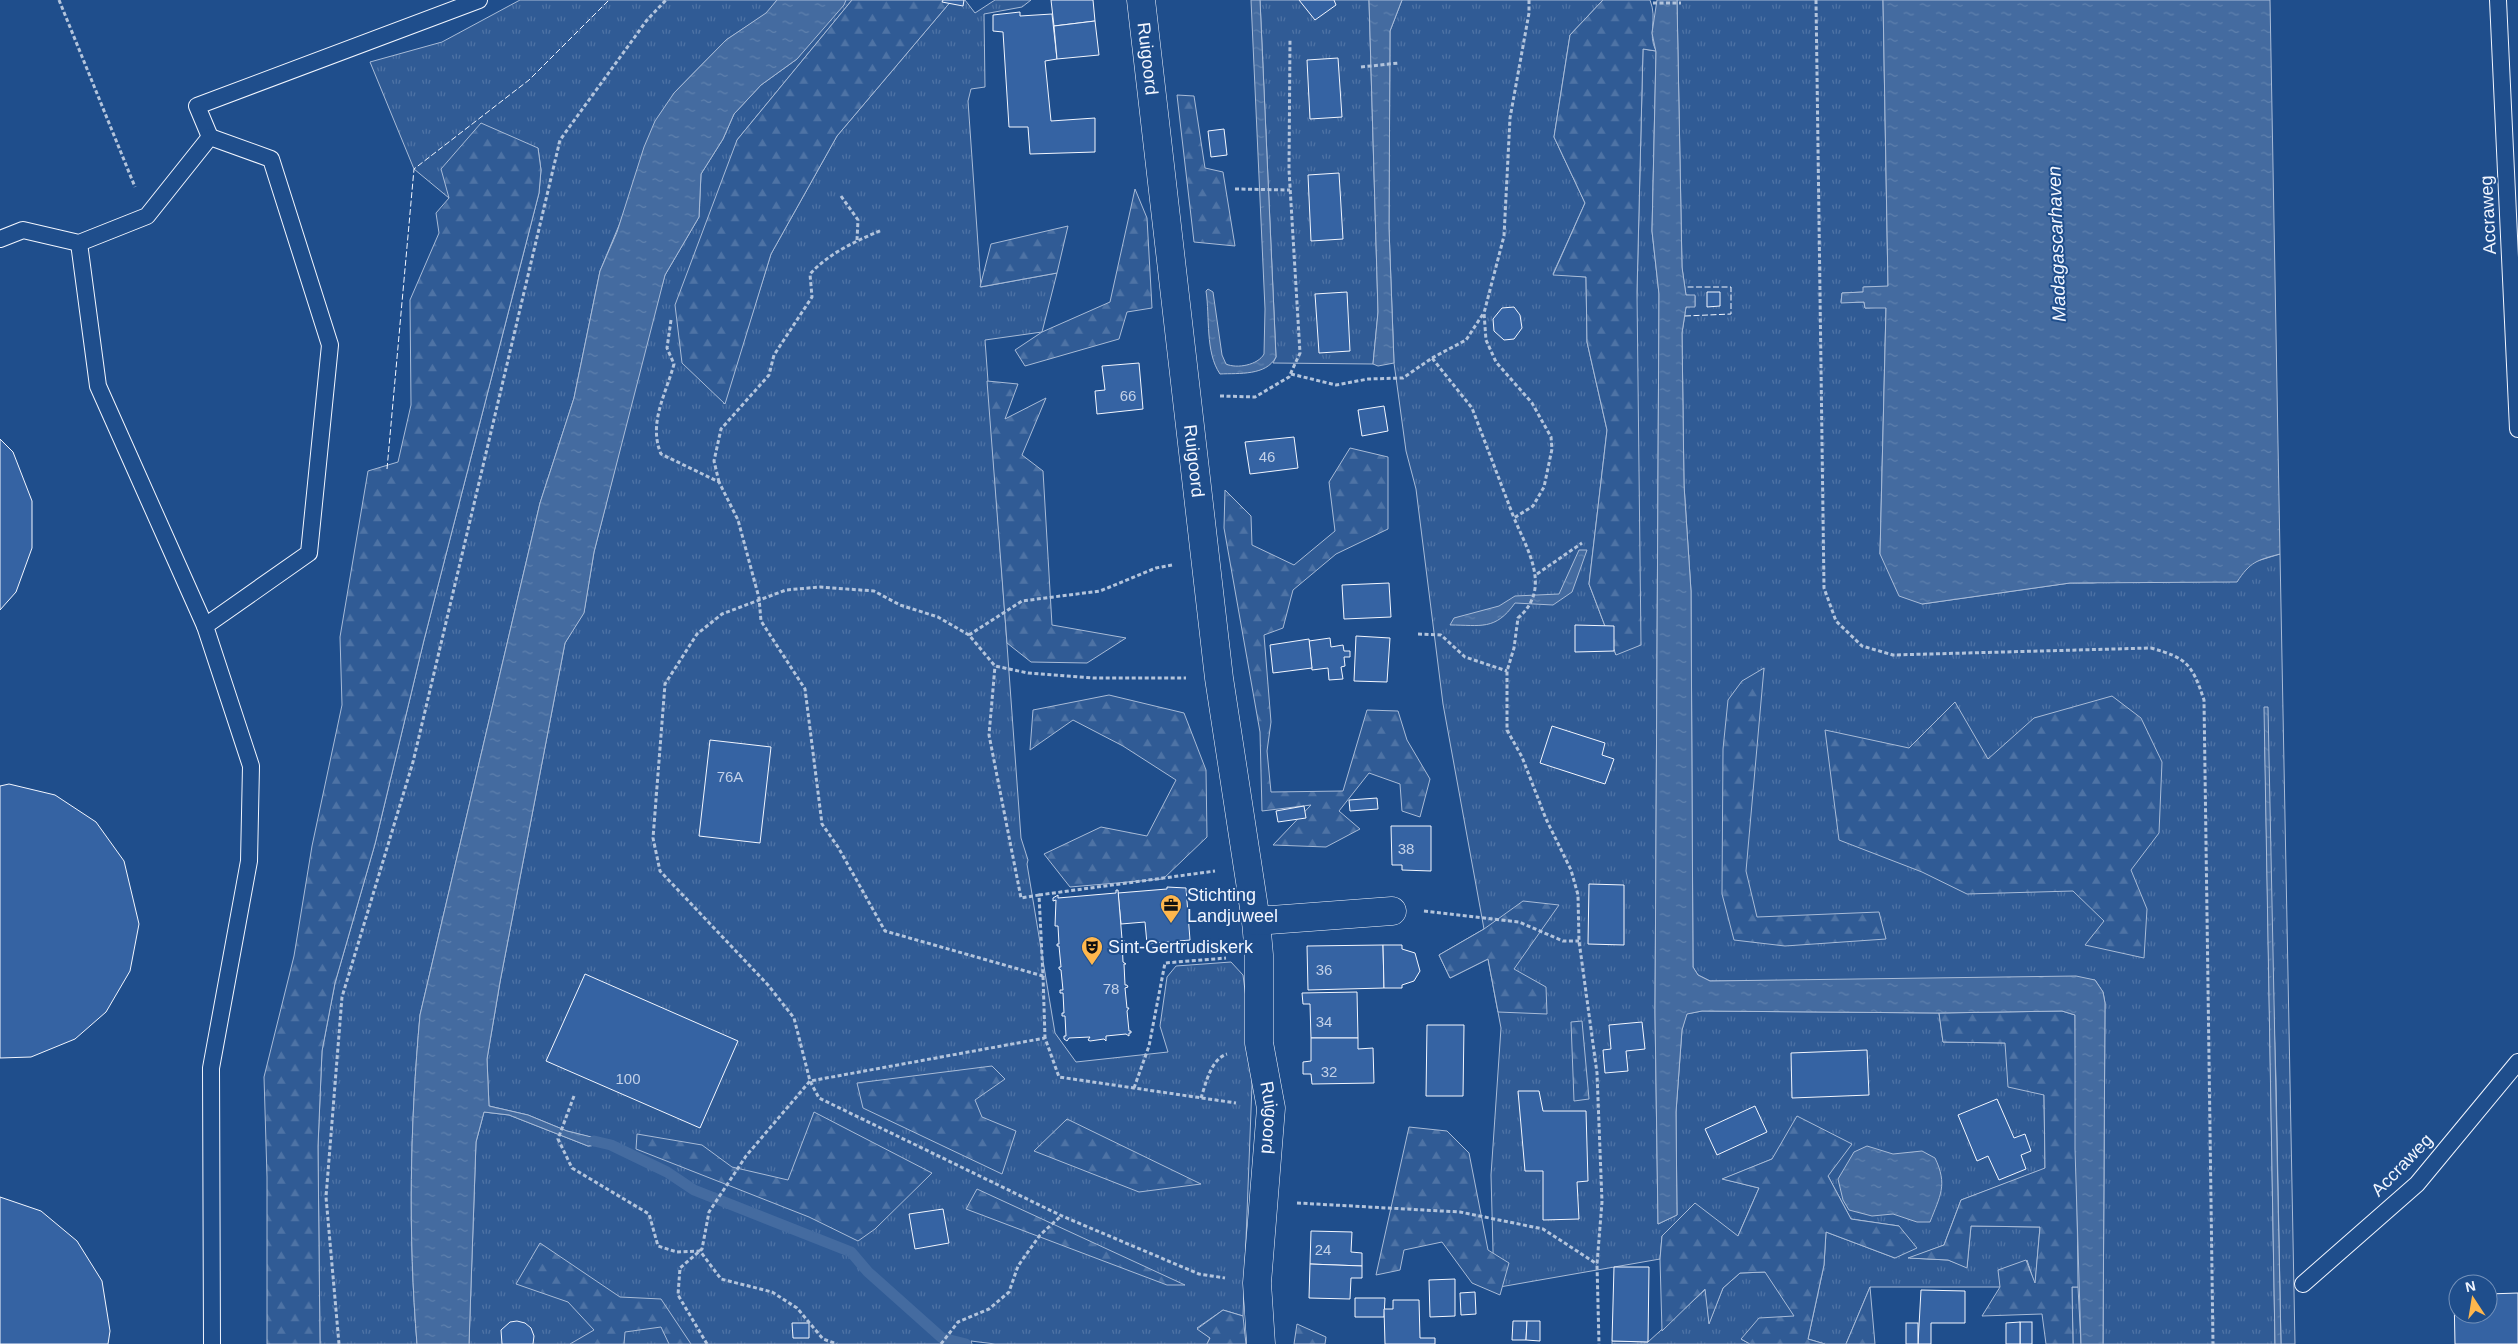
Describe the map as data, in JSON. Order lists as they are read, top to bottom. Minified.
{"streets":{"street":["Ruigoord"],"lane":["Accraweg"]},"water":["Madagascarhaven"],"places":{"office":["Stichting Landjuweel"],"theatre":["Sint-Gertrudiskerk"]},"house_numbers":["66","46","76A","38","36","78","34","32","100","24"],"north":"top"}
